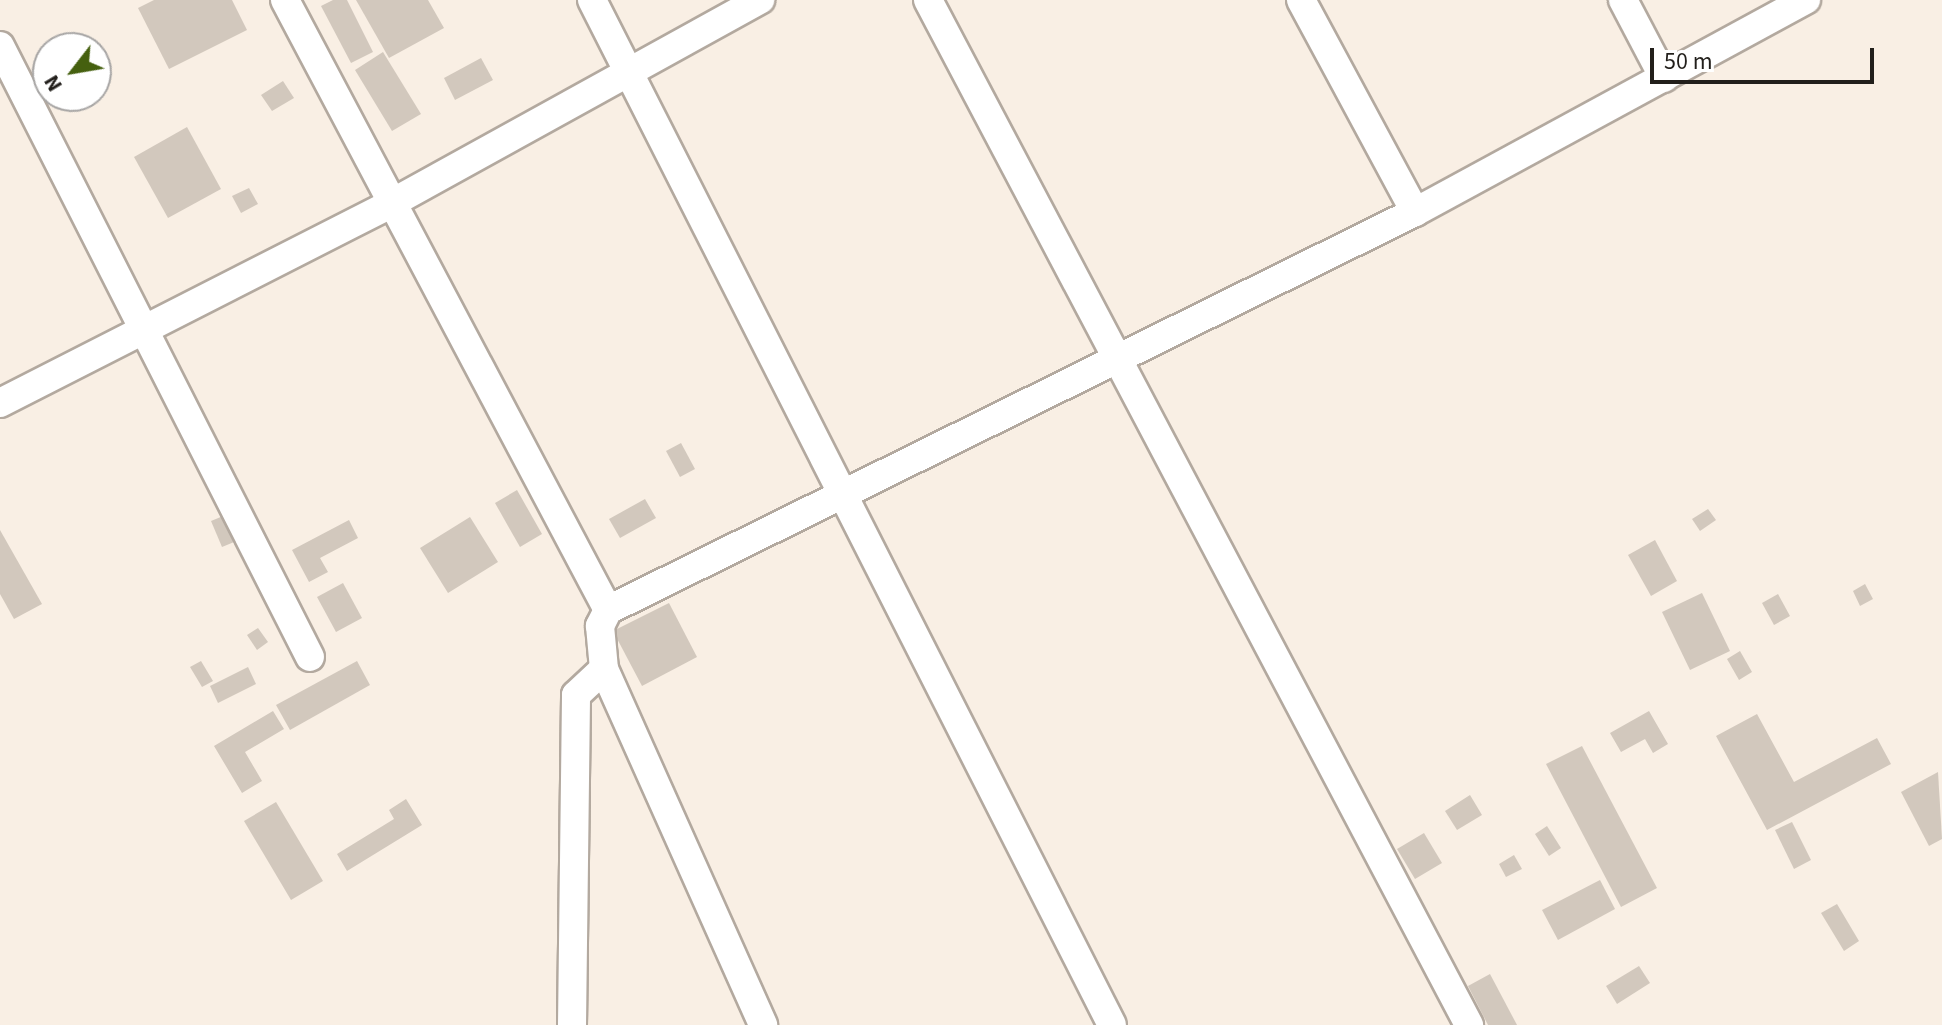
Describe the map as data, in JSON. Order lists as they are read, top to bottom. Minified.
{"scale_bar":"50 m","north":"bottom left"}
